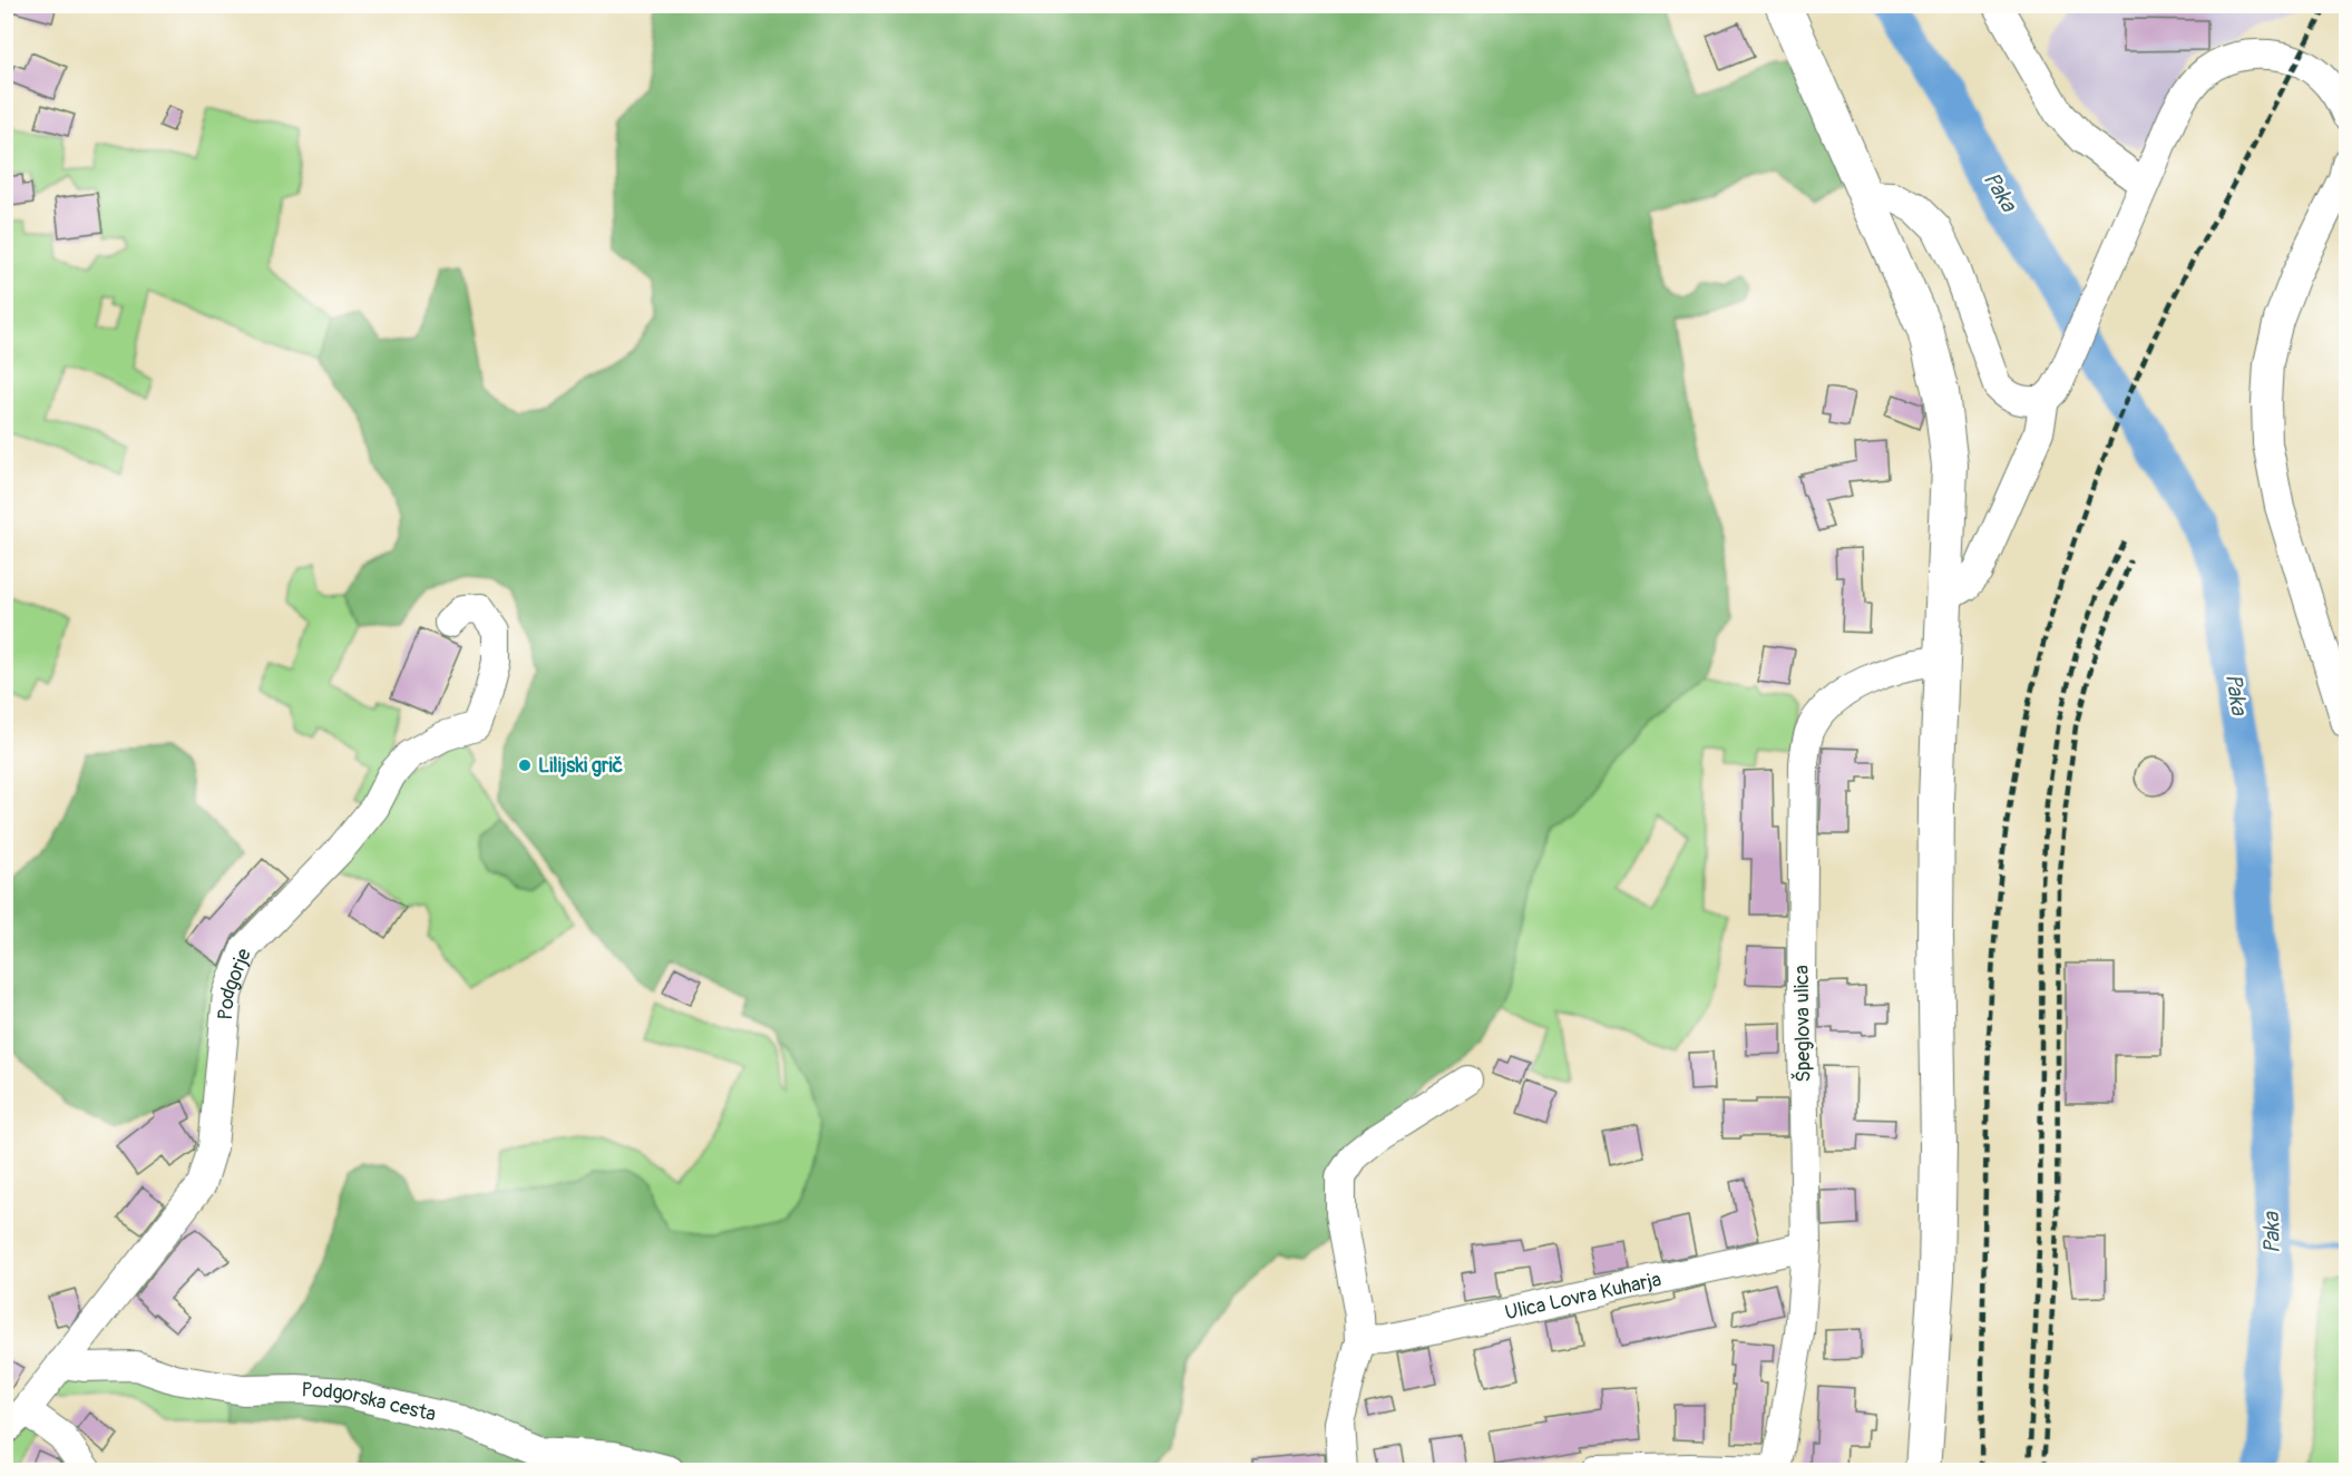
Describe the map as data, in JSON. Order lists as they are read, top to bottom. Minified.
{"streets":{"street":["Podgorje","Špeglova ulica","Ulica Lovra Kuharja","Podgorska cesta"]},"crossings":[["Podgorje","Podgorska cesta"],["Špeglova ulica","Ulica Lovra Kuharja"]],"water":["Paka"],"places":["Lilijski grič"]}
